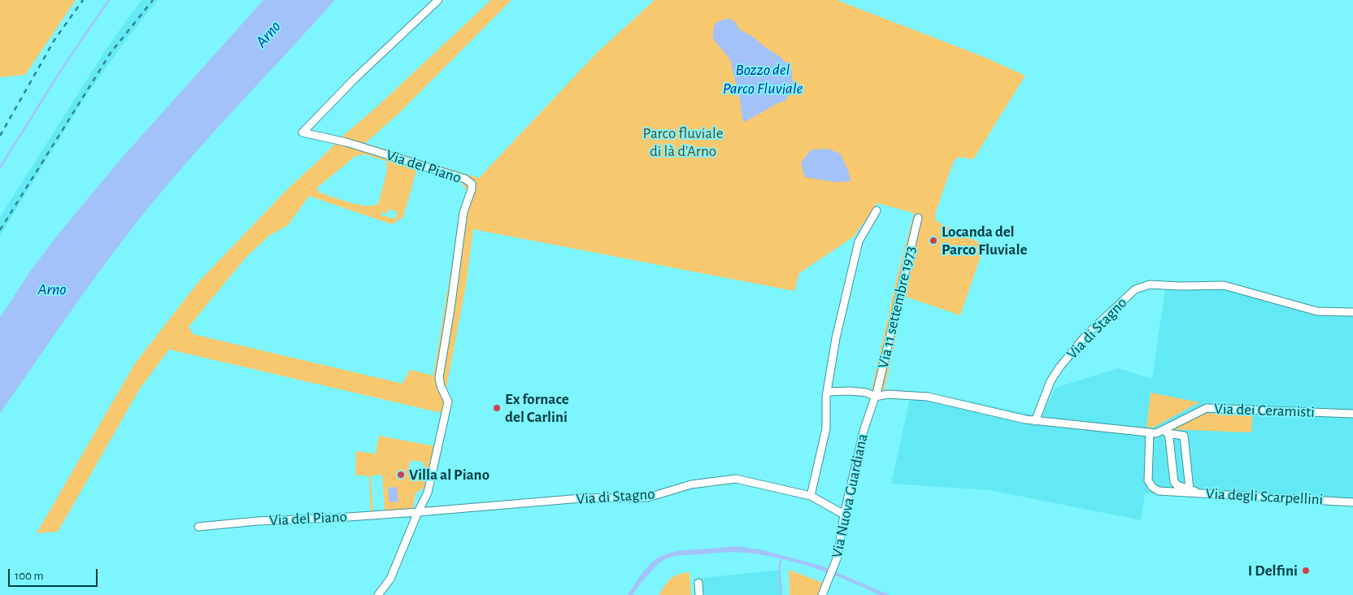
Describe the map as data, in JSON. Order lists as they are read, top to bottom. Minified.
{"streets":{"street":["Via del Piano","Via 11 settembre 1973","Via di Stagno","Via dei Ceramisti","Via Nuova Guardiana","Via degli Scarpellini"]},"crossings":[["Via del Piano","Via di Stagno"],["Via 11 settembre 1973","Via Nuova Guardiana"],["Via di Stagno","Via dei Ceramisti"],["Via di Stagno","Via Nuova Guardiana"],["Via dei Ceramisti","Via degli Scarpellini"]],"water":["Arno","Bozzo del Parco Fluviale"],"parks":["Parco fluviale di là d'Arno"],"places":["Locanda del Parco Fluviale","Ex fornace del Carlini","Villa al Piano","I Delfini"],"scale_bar":"100 m"}
